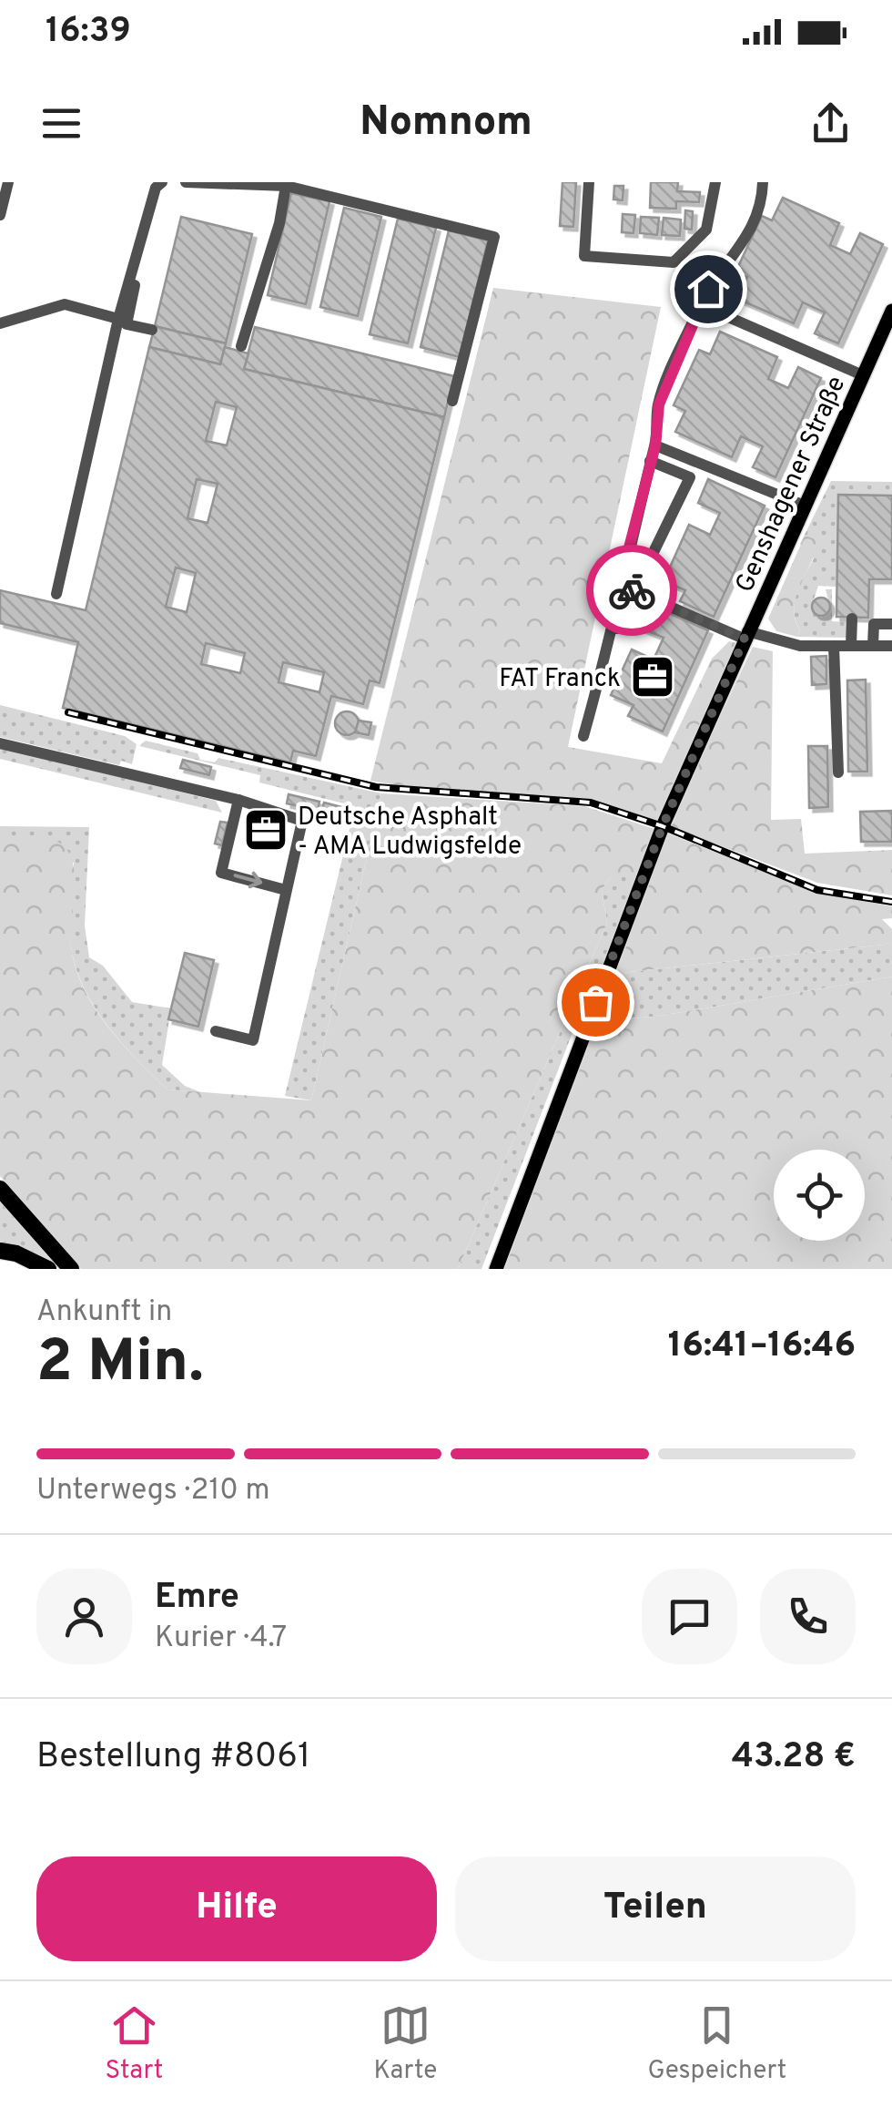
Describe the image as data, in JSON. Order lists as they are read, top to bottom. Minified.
{"streets":{"main road":["Genshagener Straße"]},"places":{"office":["FAT Franck","Deutsche Asphalt - AMA Ludwigsfelde"]},"page":{"status":"16:39","header":"Nomnom","heading":["2 Min.","Ankunft in","16:41–16:46"],"panel":["Emre","Kurier · 4.7","Bestellung #8061","43.28 €"],"bar":"Unterwegs · 210 m","buttons":["Hilfe","Teilen"],"tabs":["Start","Karte","Gespeichert"]}}
